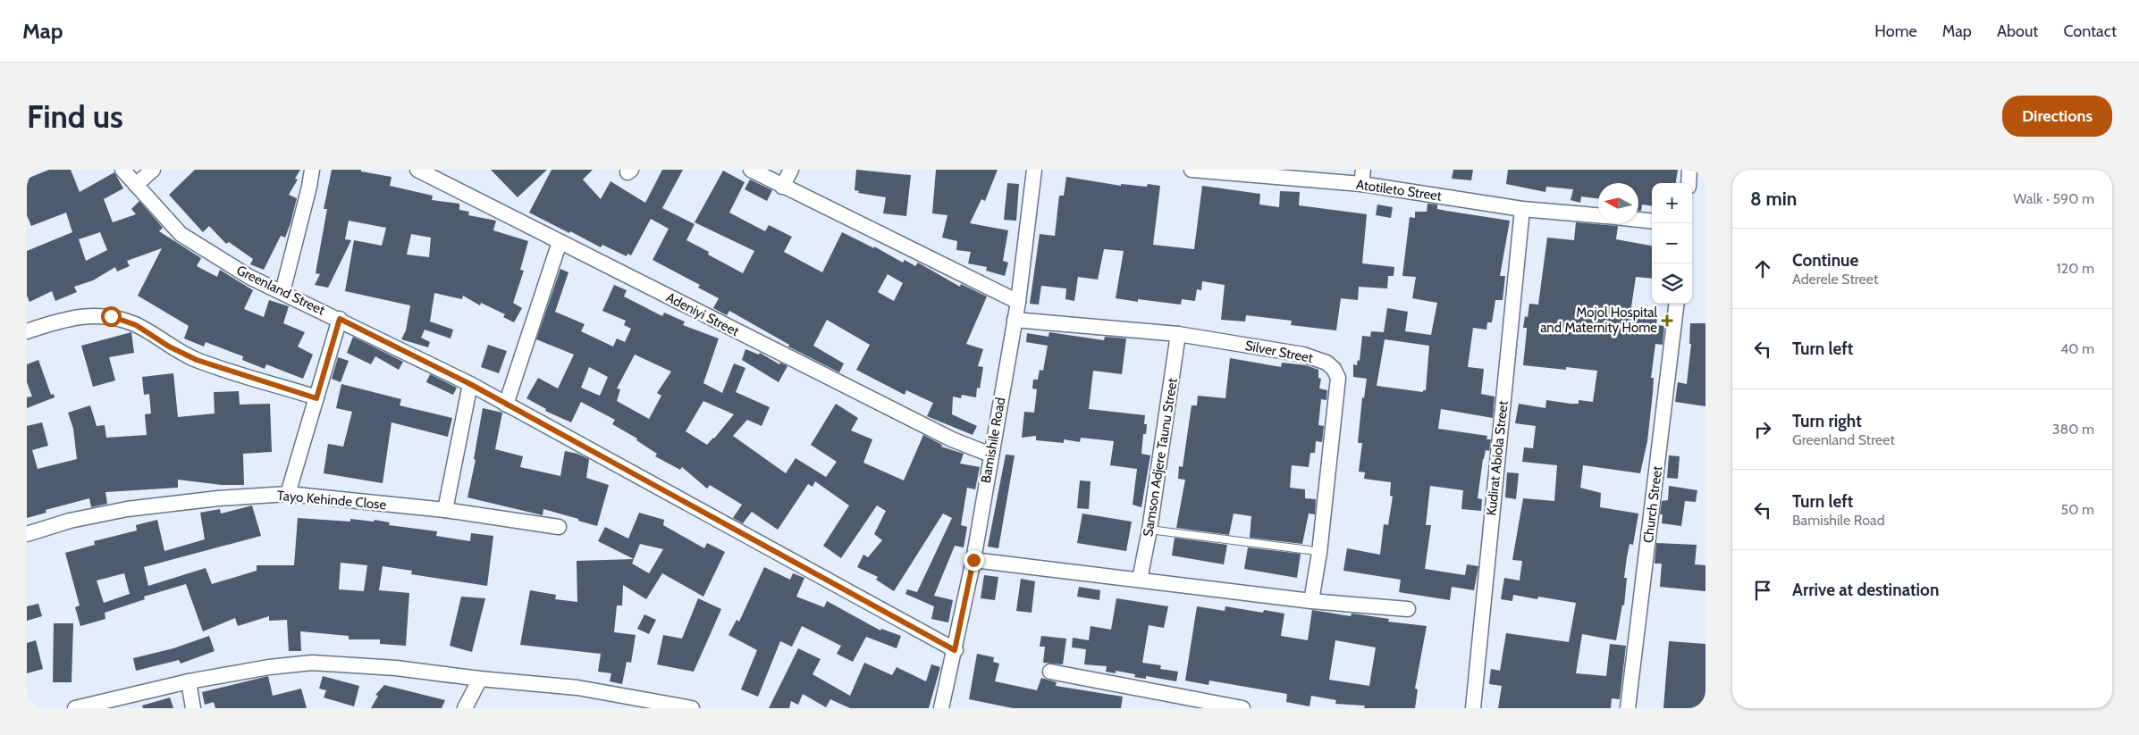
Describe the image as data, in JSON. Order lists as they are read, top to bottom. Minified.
{"streets":{"street":["Atotileto Street","Greenland Street","Adeniyi Street","Silver Street","Bamishile Road","Samson Adjere Taunu Street","Kudirat Abiola Street","Tayo Kehinde Close","Church Street"]},"crossings":[["Atotileto Street","Kudirat Abiola Street"],["Greenland Street","Bamishile Road"],["Adeniyi Street","Bamishile Road"],["Silver Street","Bamishile Road"],["Silver Street","Samson Adjere Taunu Street"]],"places":{"health":["Mojol Hospital and Maternity Home"]},"north":"left","page":{"header":"Map","nav":["Home","Map","About","Contact"],"buttons":"Directions","title":"Find us","heading":["8 min","Walk · 590 m"],"map_buttons":["+","−"],"list":[["Continue","Aderele Street","120 m"],["Turn left","40 m"],["Turn right","Greenland Street","380 m"],["Turn left","Bamishile Road","50 m"],"Arrive at destination"]}}
